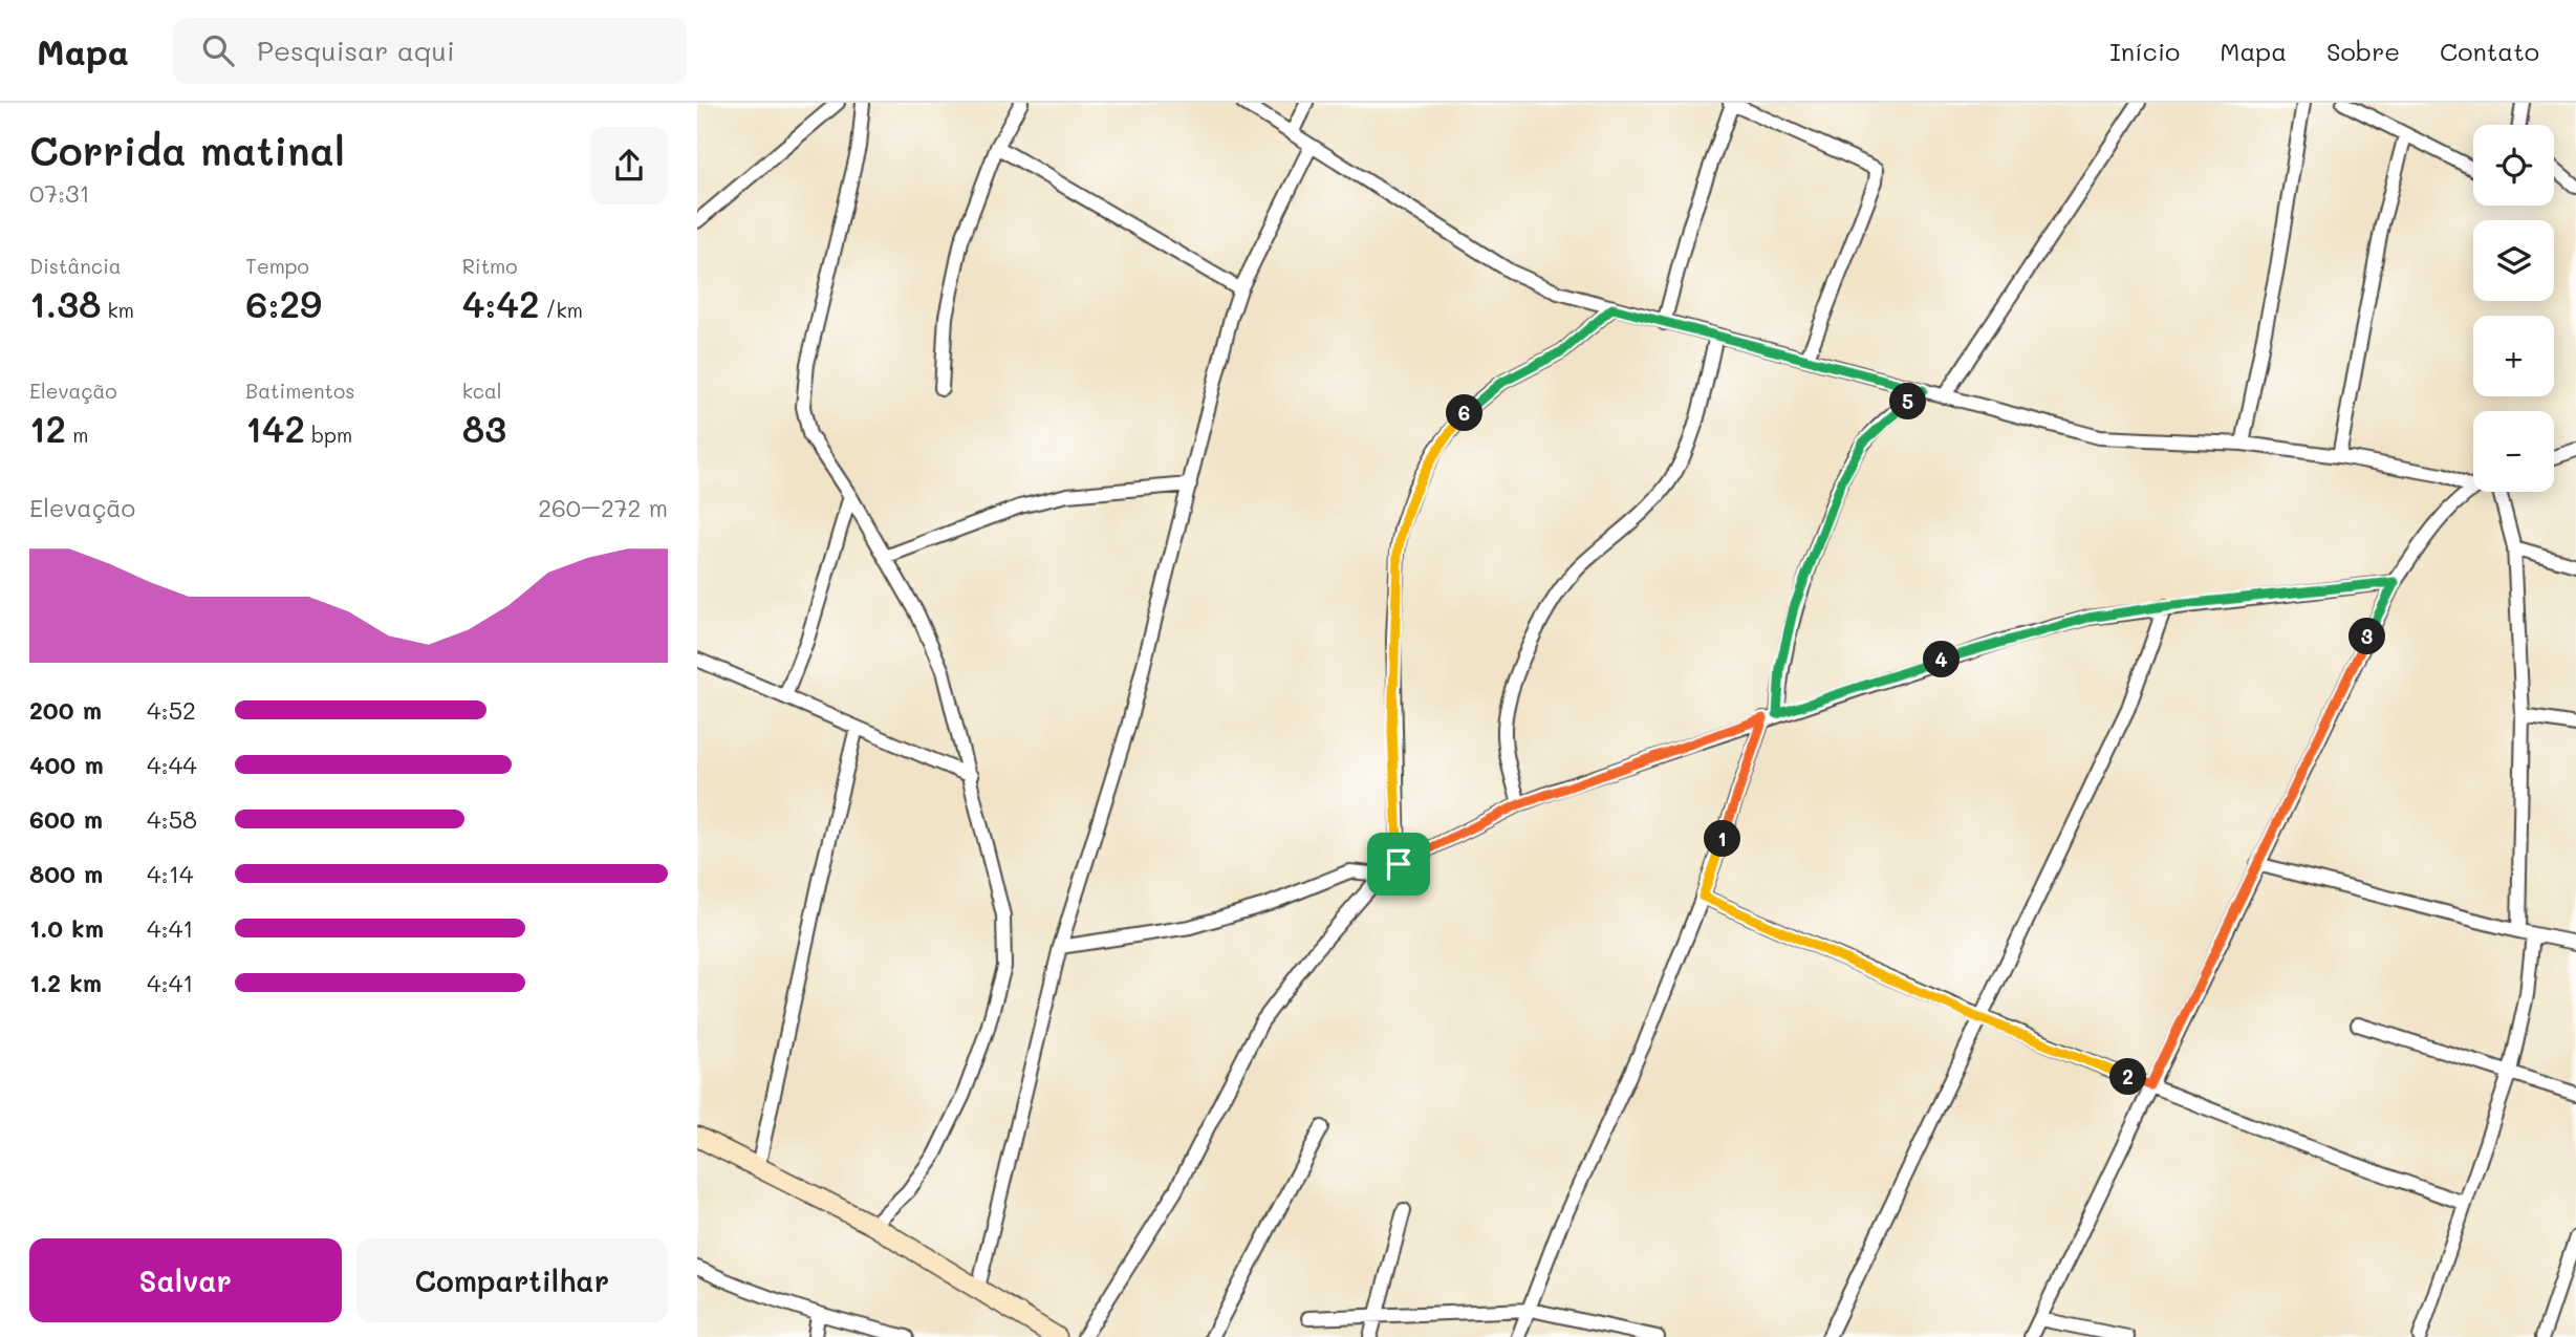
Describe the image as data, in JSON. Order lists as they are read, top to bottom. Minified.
{"page":{"header":"Mapa","search":"Pesquisar aqui","nav":["Início","Mapa","Sobre","Contato"],"heading":["Corrida matinal","07:31"],"map_buttons":["+","−"],"stats":[["Distância","1.38 km"],["Tempo","6:29"],["Ritmo","4:42 /km"],["Elevação","12 m"],["Batimentos","142 bpm"],["kcal","83"]],"pins":["5","6","3","4","1","2"],"chart":["Elevação","260–272 m"],"list":[{"name":"200 m","note":"4:52"},{"name":"400 m","note":"4:44"},{"name":"600 m","note":"4:58"},{"name":"800 m","note":"4:14"},{"name":"1.0 km","note":"4:41"},{"name":"1.2 km","note":"4:41"}],"buttons":["Salvar","Compartilhar"]}}
